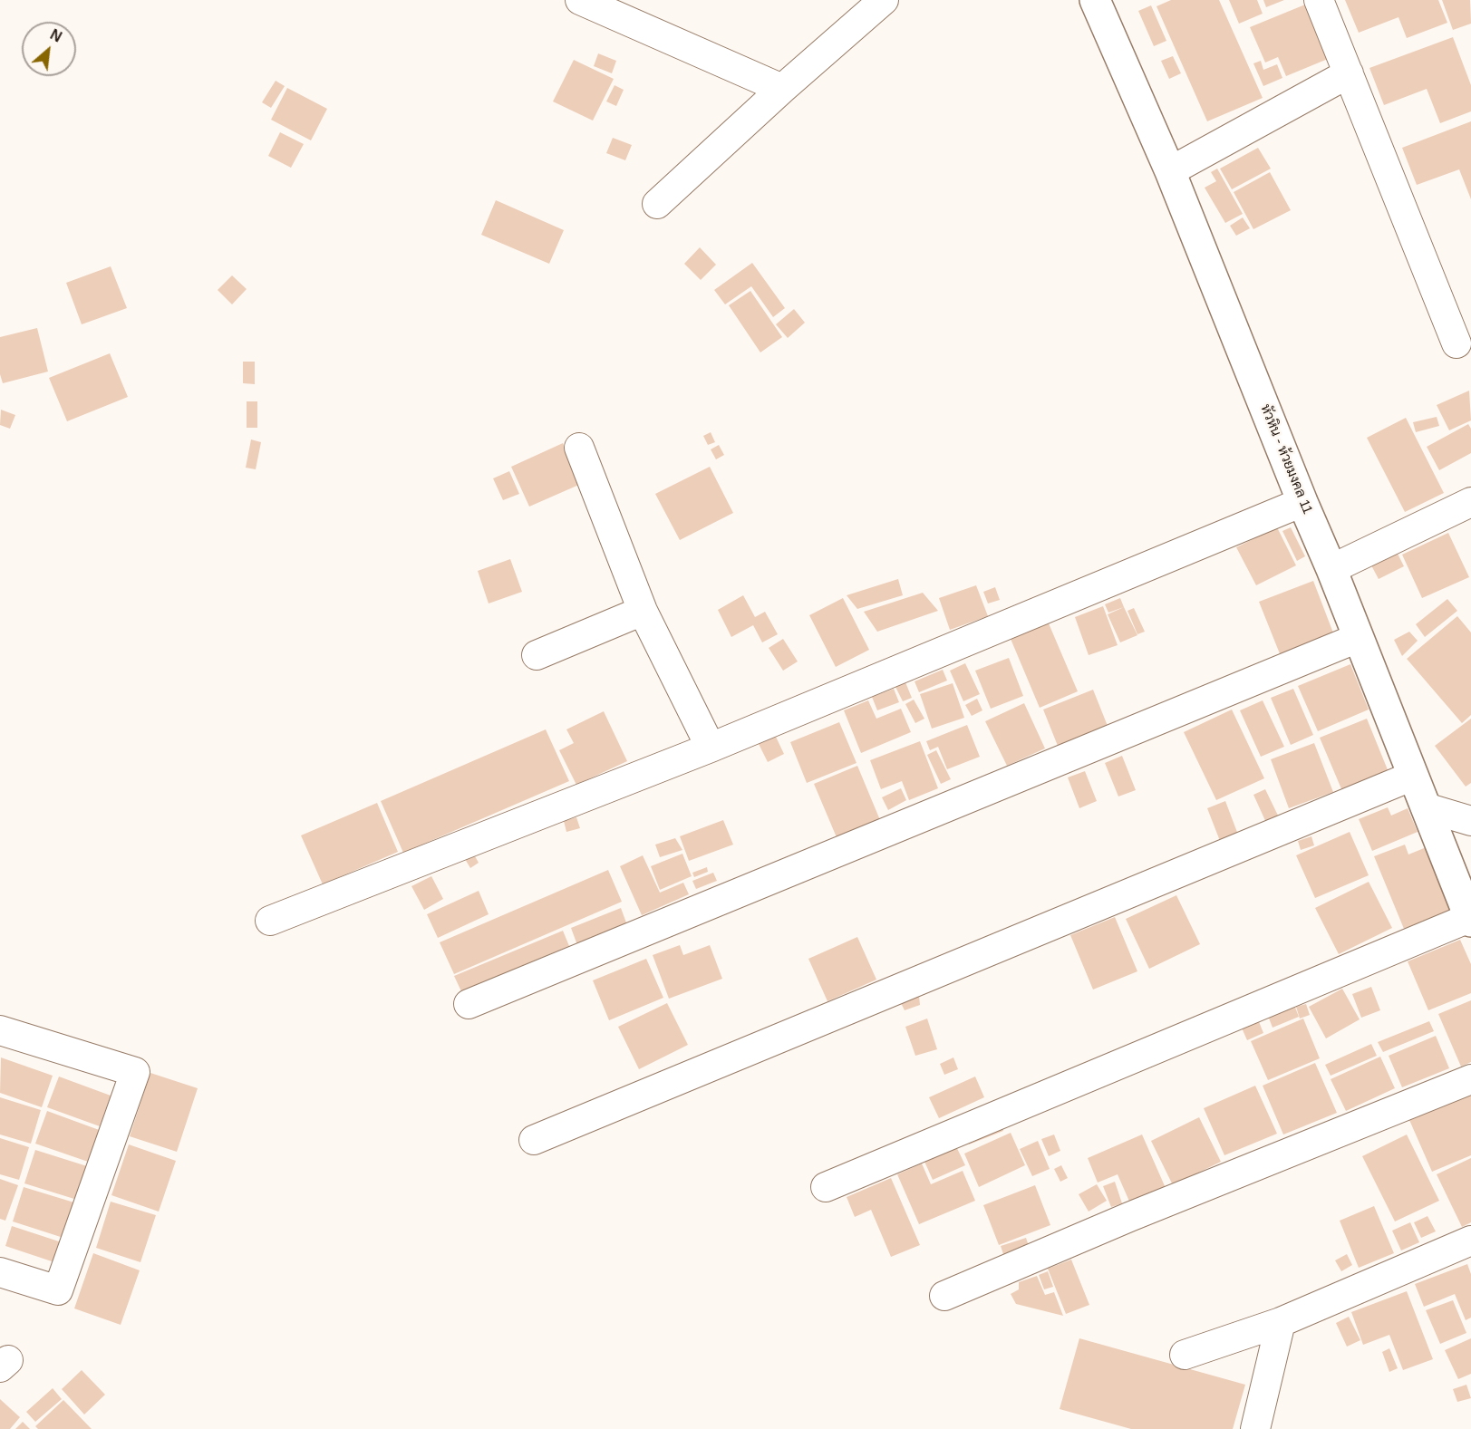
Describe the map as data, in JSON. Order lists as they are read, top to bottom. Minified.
{"streets":{"street":["หัวหิน - ห้วยมงคล 11"]},"north":"top right"}
